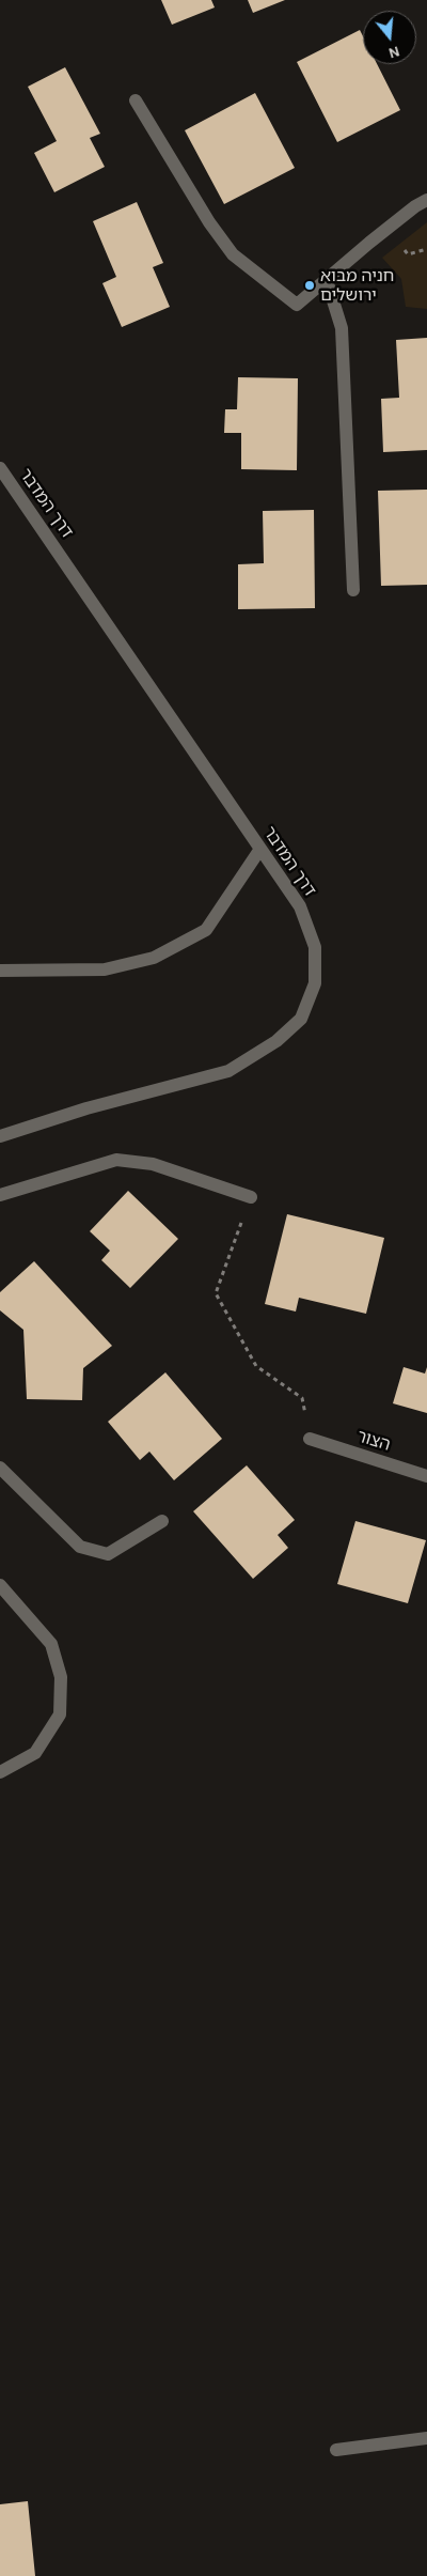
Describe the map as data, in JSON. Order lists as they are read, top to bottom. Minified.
{"streets":{"street":["דרך המדבר","הצור"]},"places":["חניה מבוא ירושלים"],"north":"bottom"}
